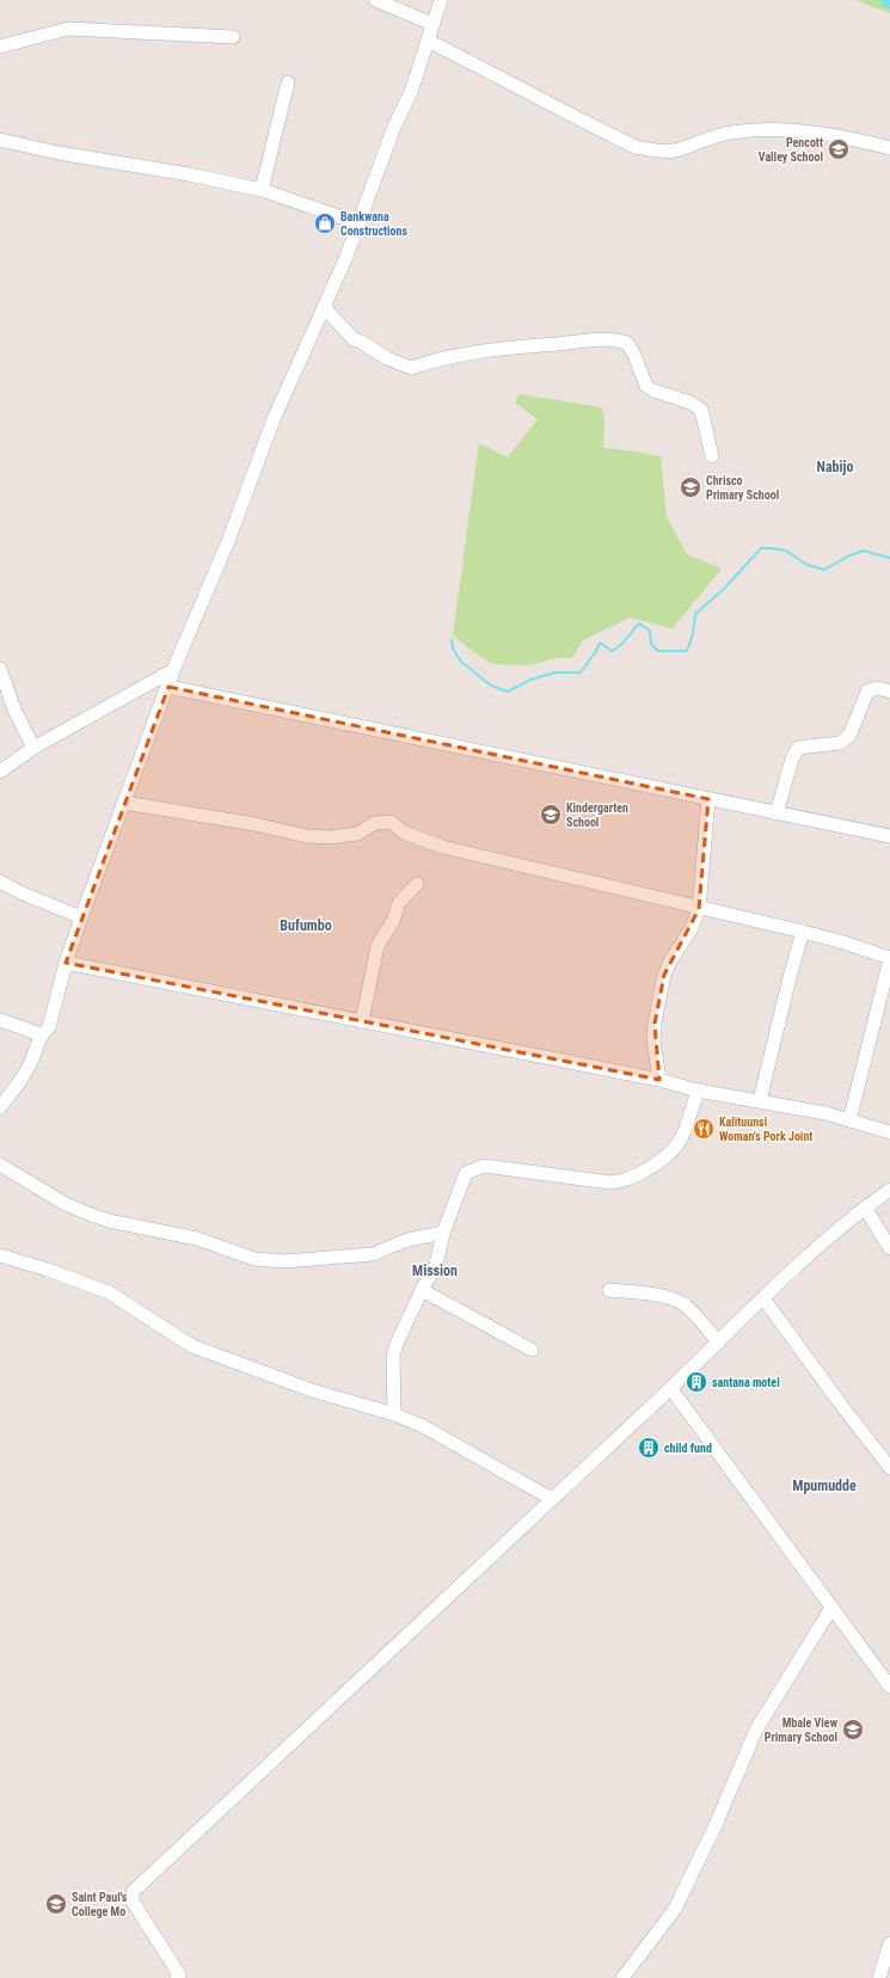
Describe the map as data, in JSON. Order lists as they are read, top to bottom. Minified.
{"districts":["Nabijo","Bufumbo","Mission","Mpumudde"],"places":{"school or university":["Pencott Valley School","Chrisco Primary School","Kindergarten School","Mbale View Primary School","Saint Paul's College Mo"],"shop":["Bankwana Constructions"],"restaurant":["Kalituunsi Woman's Pork Joint"],"building":["santana motel","child fund"]}}
